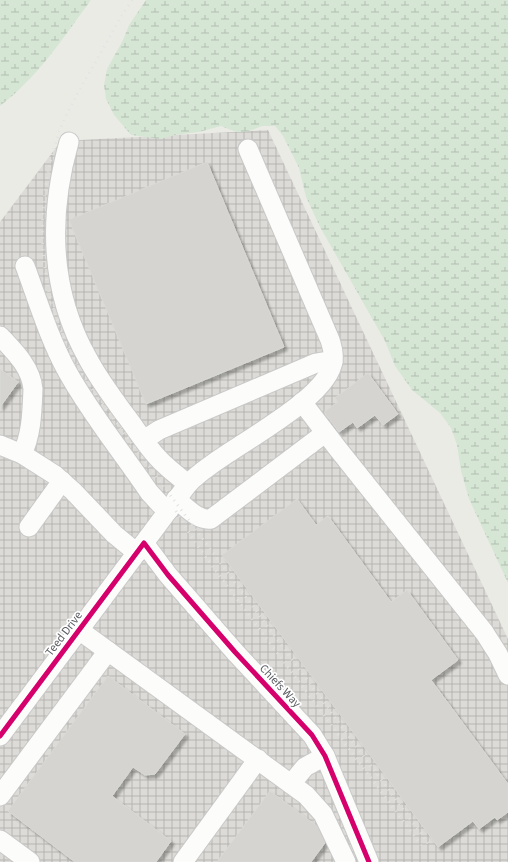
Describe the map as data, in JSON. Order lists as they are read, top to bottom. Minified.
{"streets":{"street":["Teed Drive","Chiefs Way"]},"crossings":[["Teed Drive","Chiefs Way"]]}
